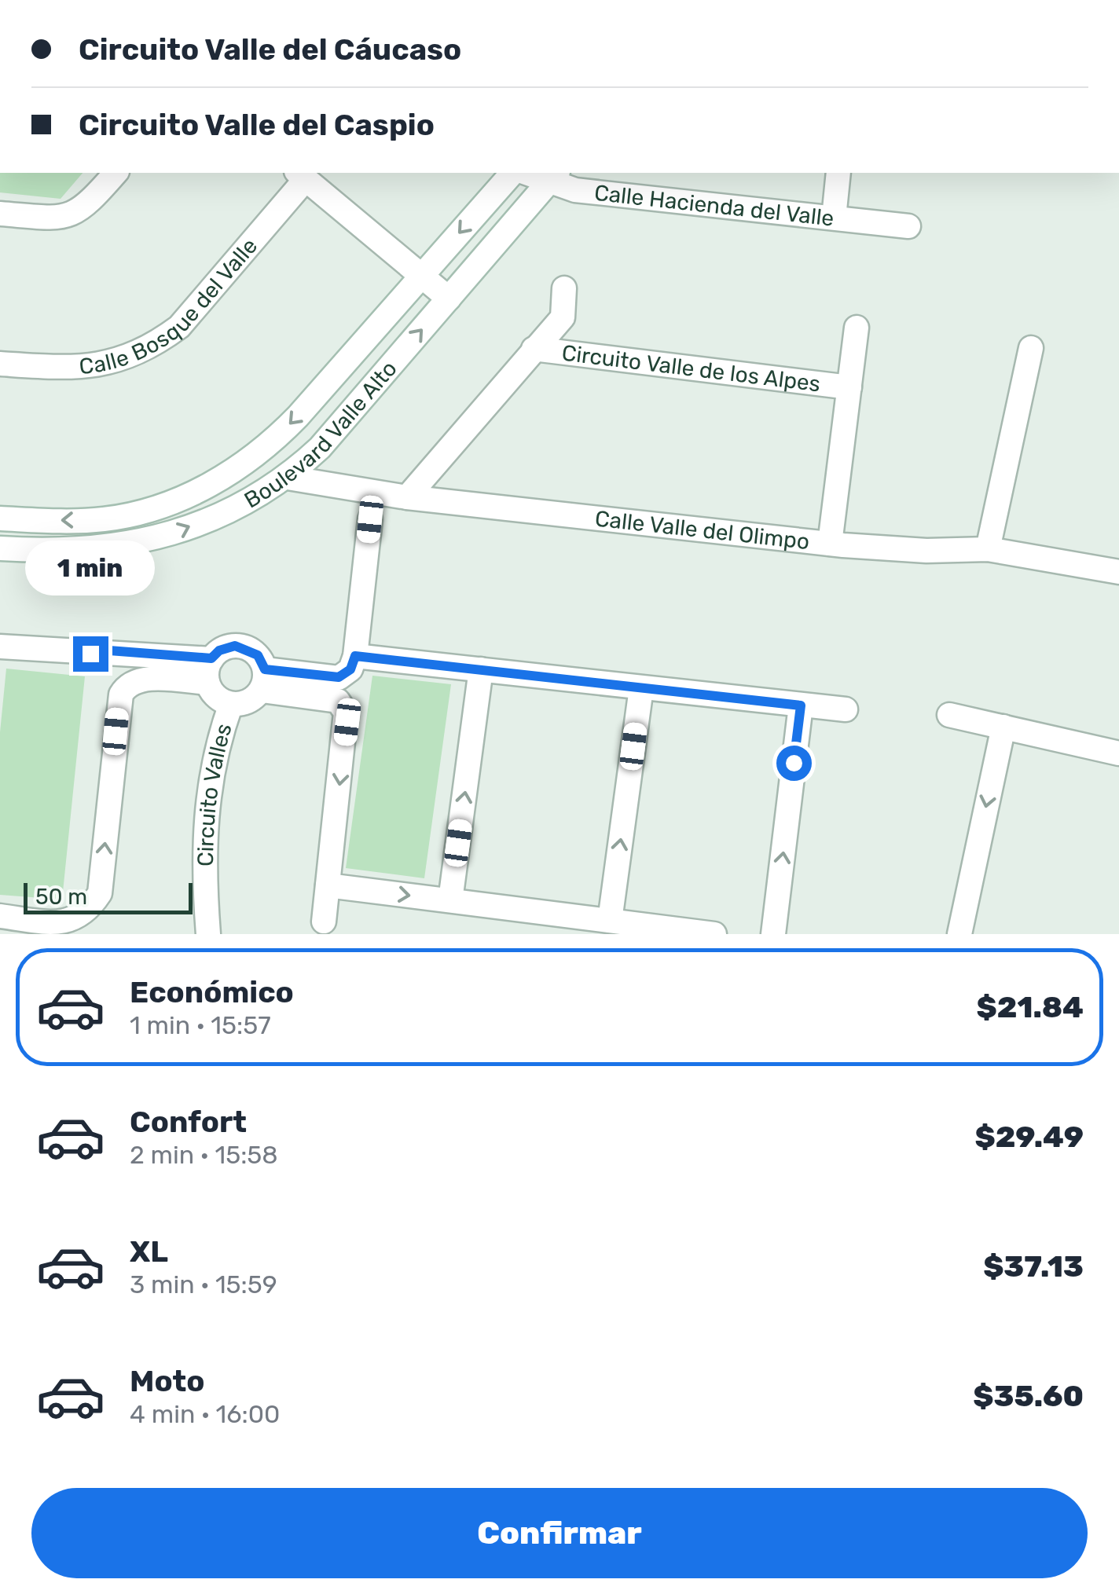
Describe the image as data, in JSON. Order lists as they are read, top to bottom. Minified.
{"streets":{"street":["Calle Hacienda del Valle","Calle Bosque del Valle","Circuito Valle de los Alpes","Boulevard Valle Alto","Calle Valle del Olimpo","Circuito Valles"]},"crossings":[["Calle Hacienda del Valle","Boulevard Valle Alto"],["Circuito Valle de los Alpes","Calle Valle del Olimpo"],["Boulevard Valle Alto","Calle Valle del Olimpo"]],"scale_bar":"50 m","page":{"banner":["Circuito Valle del Cáucaso","Circuito Valle del Caspio"],"bubble":"1 min","scale":"50 m","list":[{"name":"Económico","note":"1 min · 15:57","value":"$21.84"},{"name":"Confort","note":"2 min · 15:58","value":"$29.49"},{"name":"XL","note":"3 min · 15:59","value":"$37.13"},{"name":"Moto","note":"4 min · 16:00","value":"$35.60"}],"buttons":"Confirmar"}}
